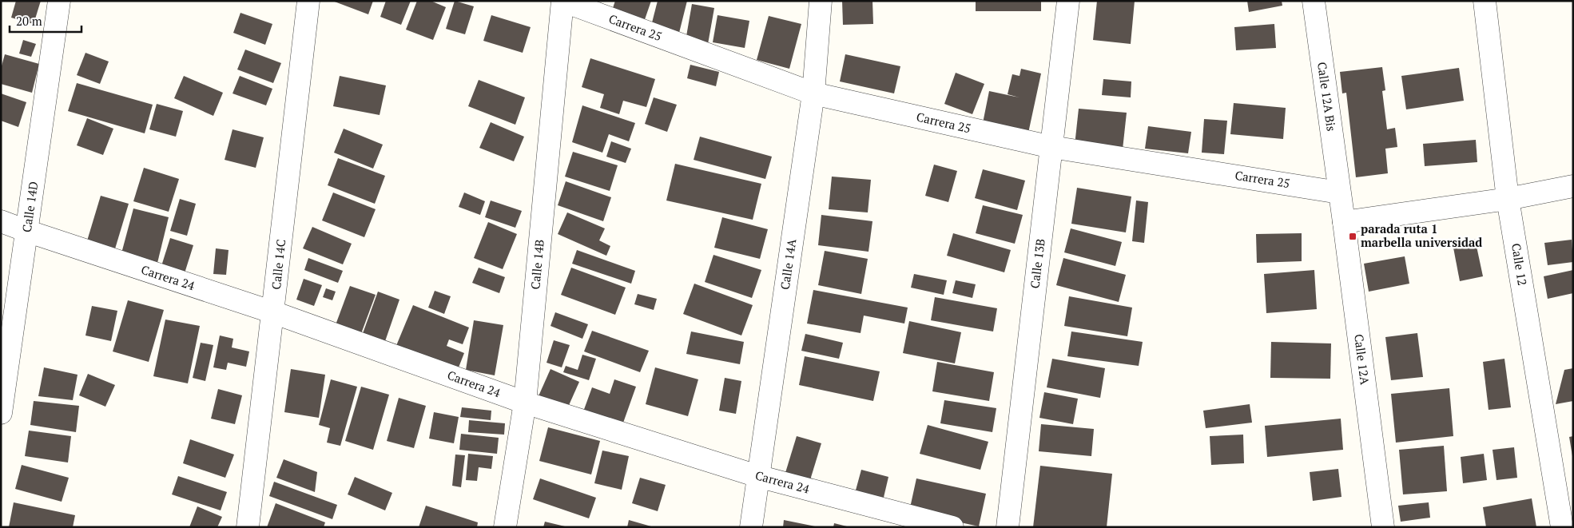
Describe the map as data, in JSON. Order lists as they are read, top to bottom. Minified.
{"streets":{"street":["Carrera 25","Calle 12A Bis","Calle 14D","Calle 13B","Calle 14C","Calle 14B","Calle 14A","Calle 12","Carrera 24","Calle 12A"]},"crossings":[["Carrera 25","Calle 12A Bis"],["Carrera 25","Calle 13B"],["Carrera 25","Calle 14B"],["Carrera 25","Calle 14A"],["Carrera 25","Calle 12A"],["Calle 12A Bis","Calle 12A"],["Calle 14D","Carrera 24"],["Calle 14C","Carrera 24"],["Calle 14B","Carrera 24"],["Calle 14A","Carrera 24"]],"places":{"transit":["parada ruta 1 marbella universidad"]},"scale_bar":"20 m"}
